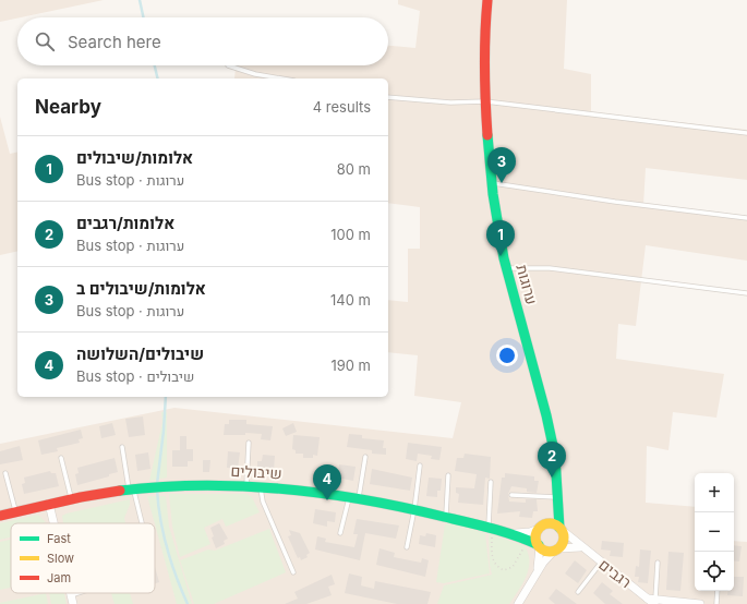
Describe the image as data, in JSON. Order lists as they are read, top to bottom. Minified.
{"streets":{"street":["ערוגות","שיבולים","רגבים"]},"crossings":[["ערוגות","שיבולים"],["ערוגות","רגבים"],["שיבולים","רגבים"]],"legend":["Fast","Slow","Jam"],"page":{"search":"Search here","heading":["Nearby","4 results"],"list":[{"mark":"1","name":"אלומות/שיבולים","note":"Bus stop · ערוגות","value":"80 m"},{"mark":"2","name":"אלומות/רגבים","note":"Bus stop · ערוגות","value":"100 m"},{"mark":"3","name":"אלומות/שיבולים ב","note":"Bus stop · ערוגות","value":"140 m"},{"mark":"4","name":"שיבולים/השלושה","note":"Bus stop · שיבולים","value":"190 m"}],"pins":["3","1","2","4"],"map_buttons":["+","−"]}}
